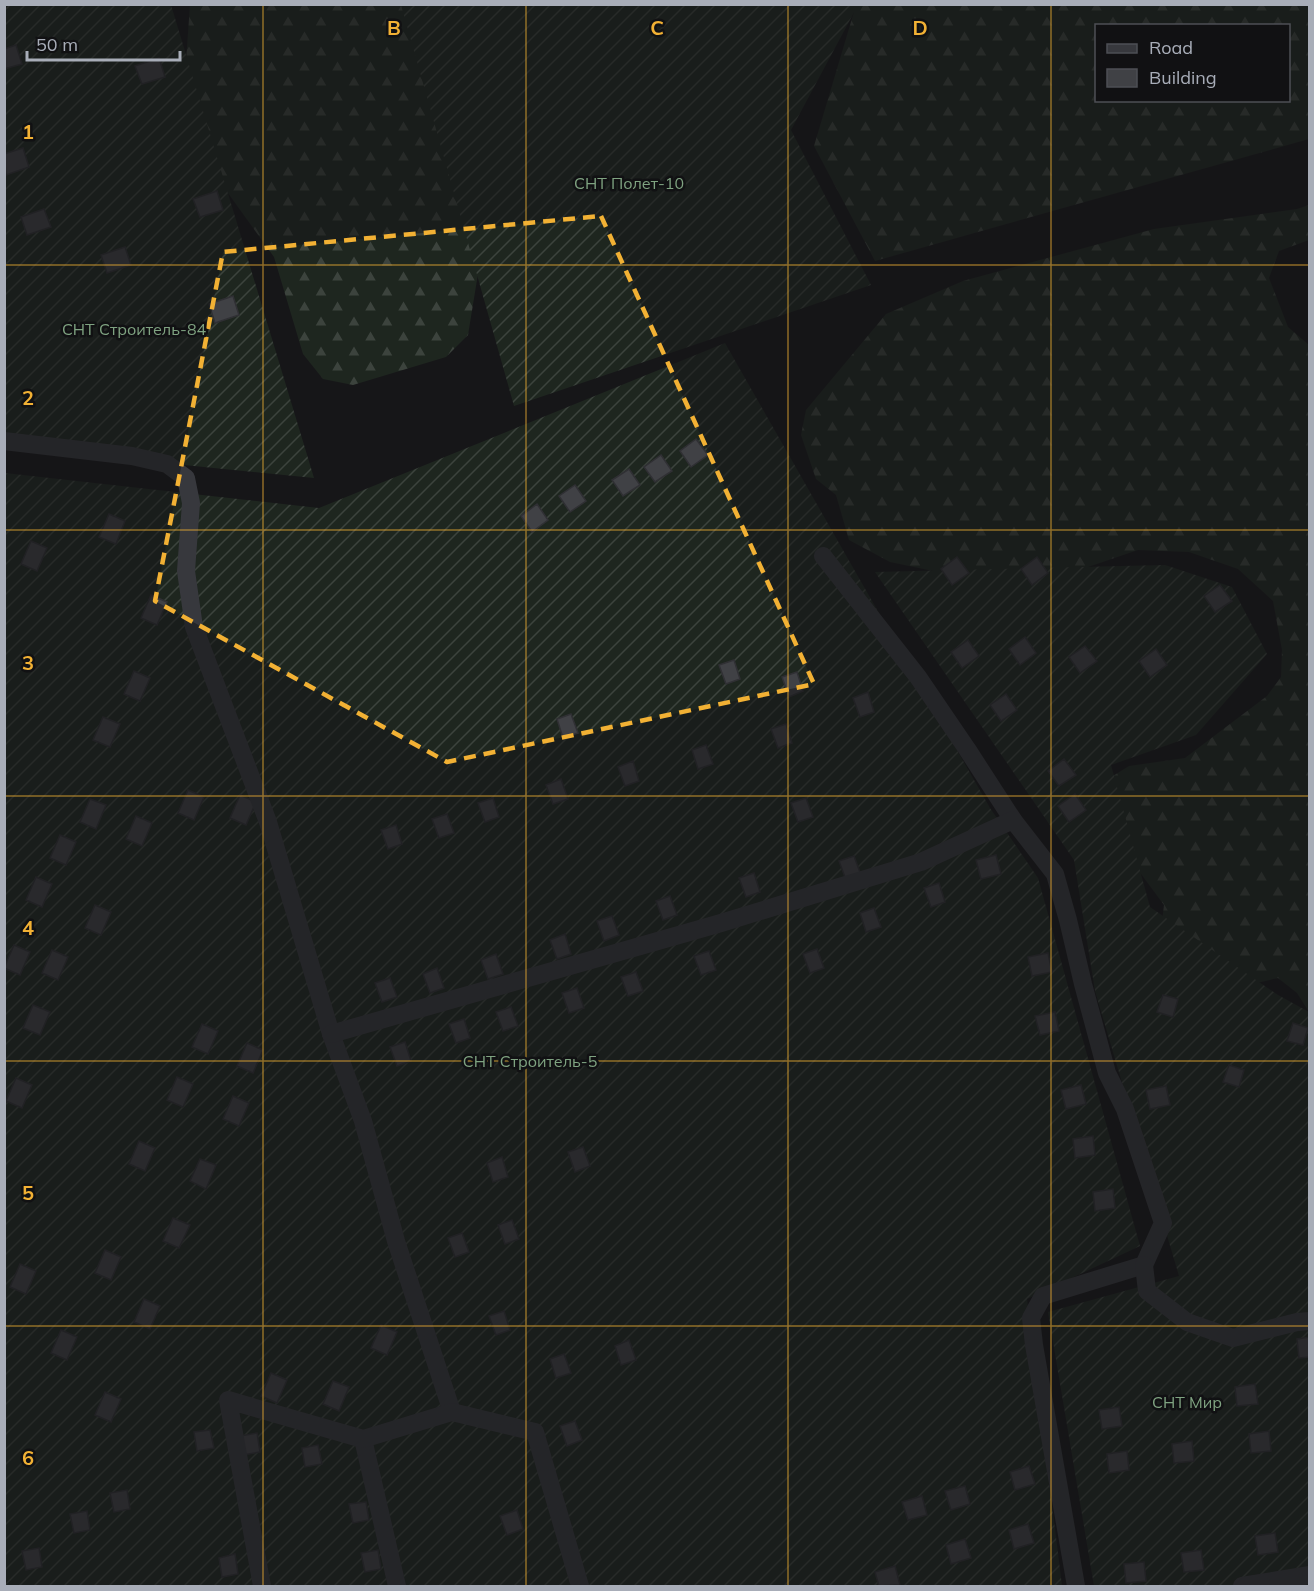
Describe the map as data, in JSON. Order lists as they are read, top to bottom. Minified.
{"parks":["СНТ Полет-10","СНТ Строитель-84","СНТ Строитель-5","СНТ Мир"],"legend":["Road","Building"],"scale_bar":"50 m","grid":{"columns":["B","C","D"],"rows":["1","2","3","4","5","6"]}}
